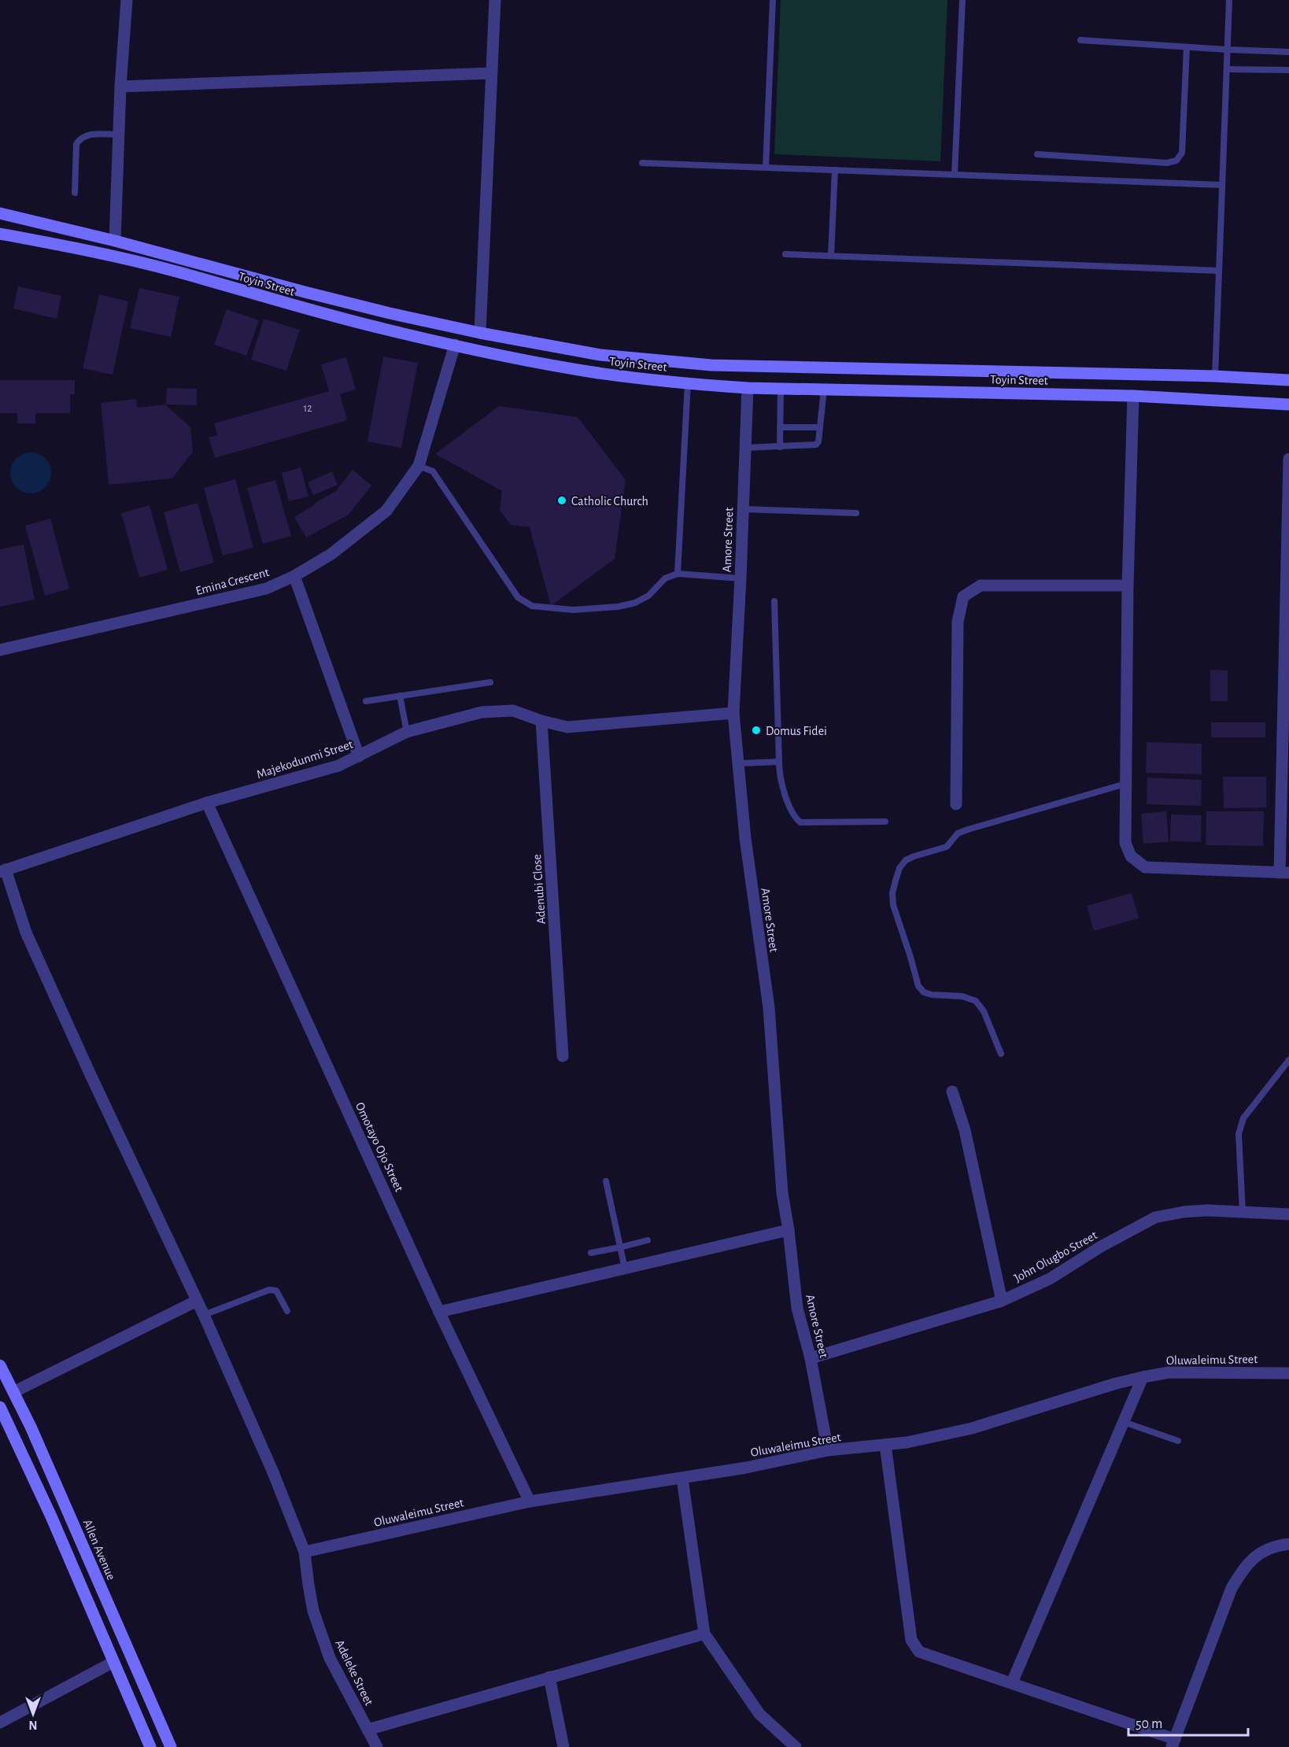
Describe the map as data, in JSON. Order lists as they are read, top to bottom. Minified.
{"streets":{"street":["Toyin Street","Amore Street","Emina Crescent","Majekodunmi Street","Adenubi Close","Omotayo Ojo Street","John Olugbo Street","Oluwaleimu Street","Allen Avenue","Adeleke Street"]},"crossings":[["Toyin Street","Amore Street"],["Toyin Street","Emina Crescent"],["Amore Street","Majekodunmi Street"],["Amore Street","John Olugbo Street"],["Amore Street","Oluwaleimu Street"],["Majekodunmi Street","Adenubi Close"],["Majekodunmi Street","Omotayo Ojo Street"],["Majekodunmi Street","Adeleke Street"],["Omotayo Ojo Street","Oluwaleimu Street"],["Oluwaleimu Street","Adeleke Street"]],"places":["Catholic Church","Domus Fidei"],"house_numbers":["12"],"scale_bar":"50 m","north":"bottom"}
